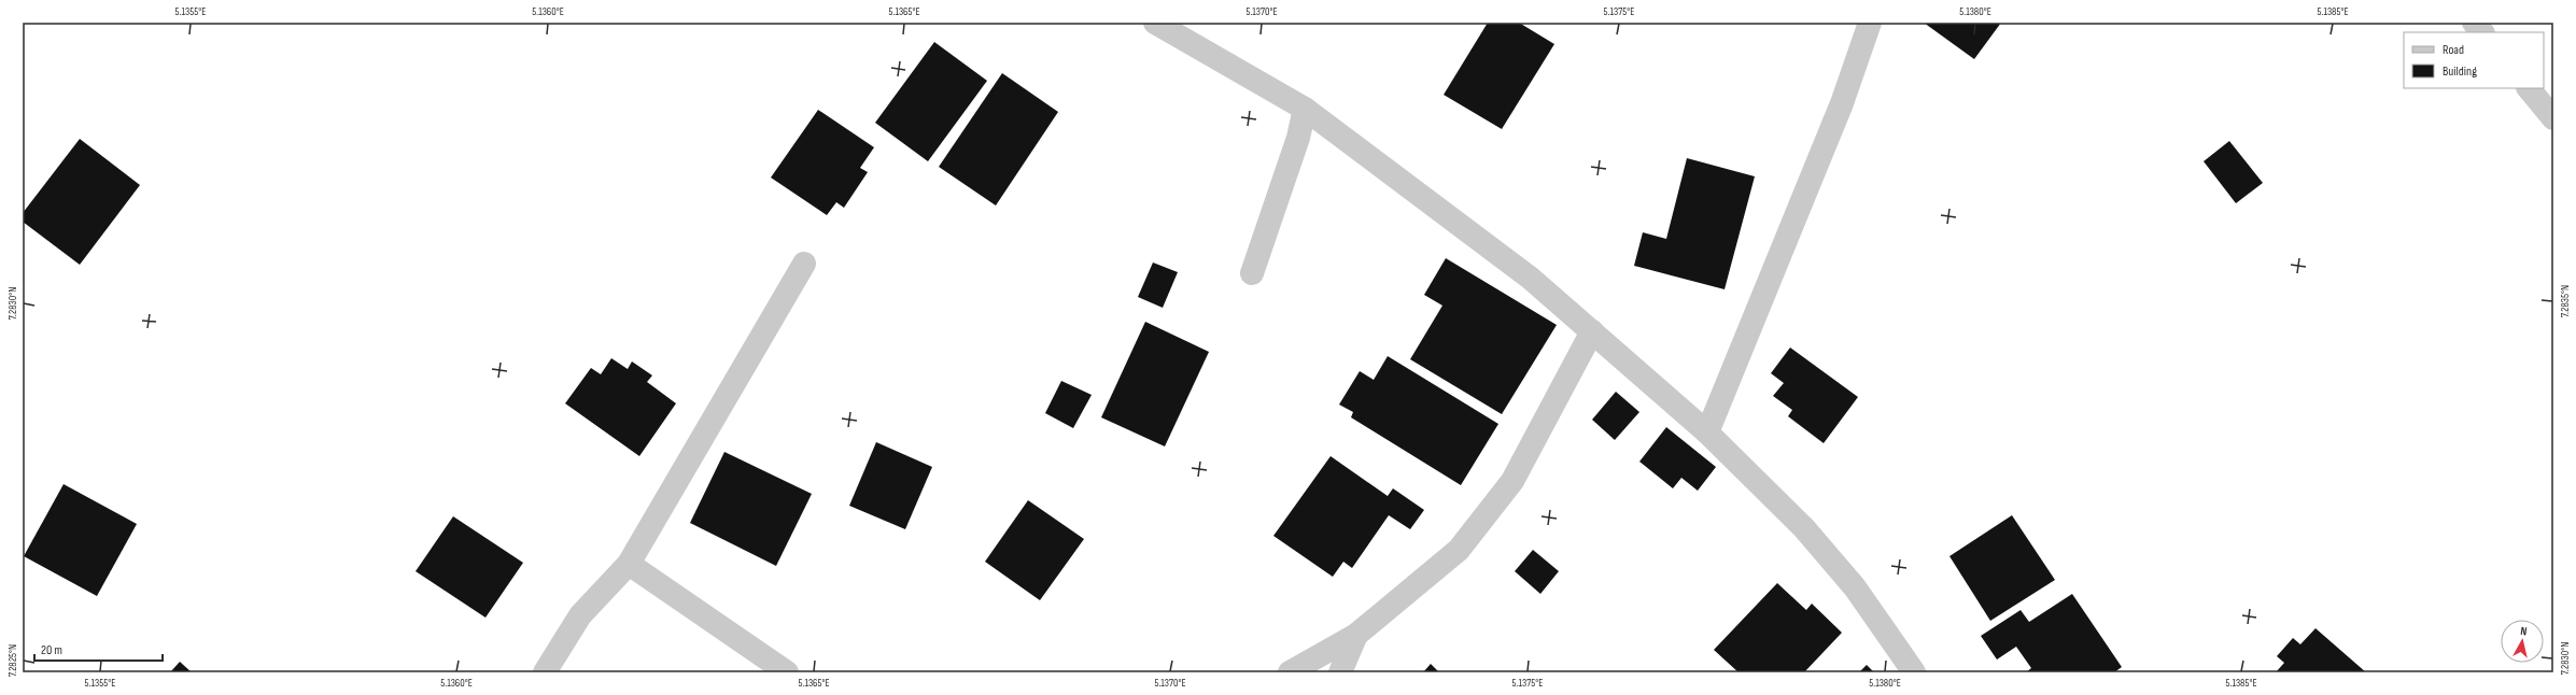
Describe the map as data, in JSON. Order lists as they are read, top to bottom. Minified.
{"legend":["Road","Building"],"scale_bar":"20 m","north":"top","coordinates":["5.1355°E","5.1360°E","5.1365°E","5.1370°E","5.1375°E","5.1380°E","5.1385°E","7.2835°N","7.2830°N","7.2825°N"]}
